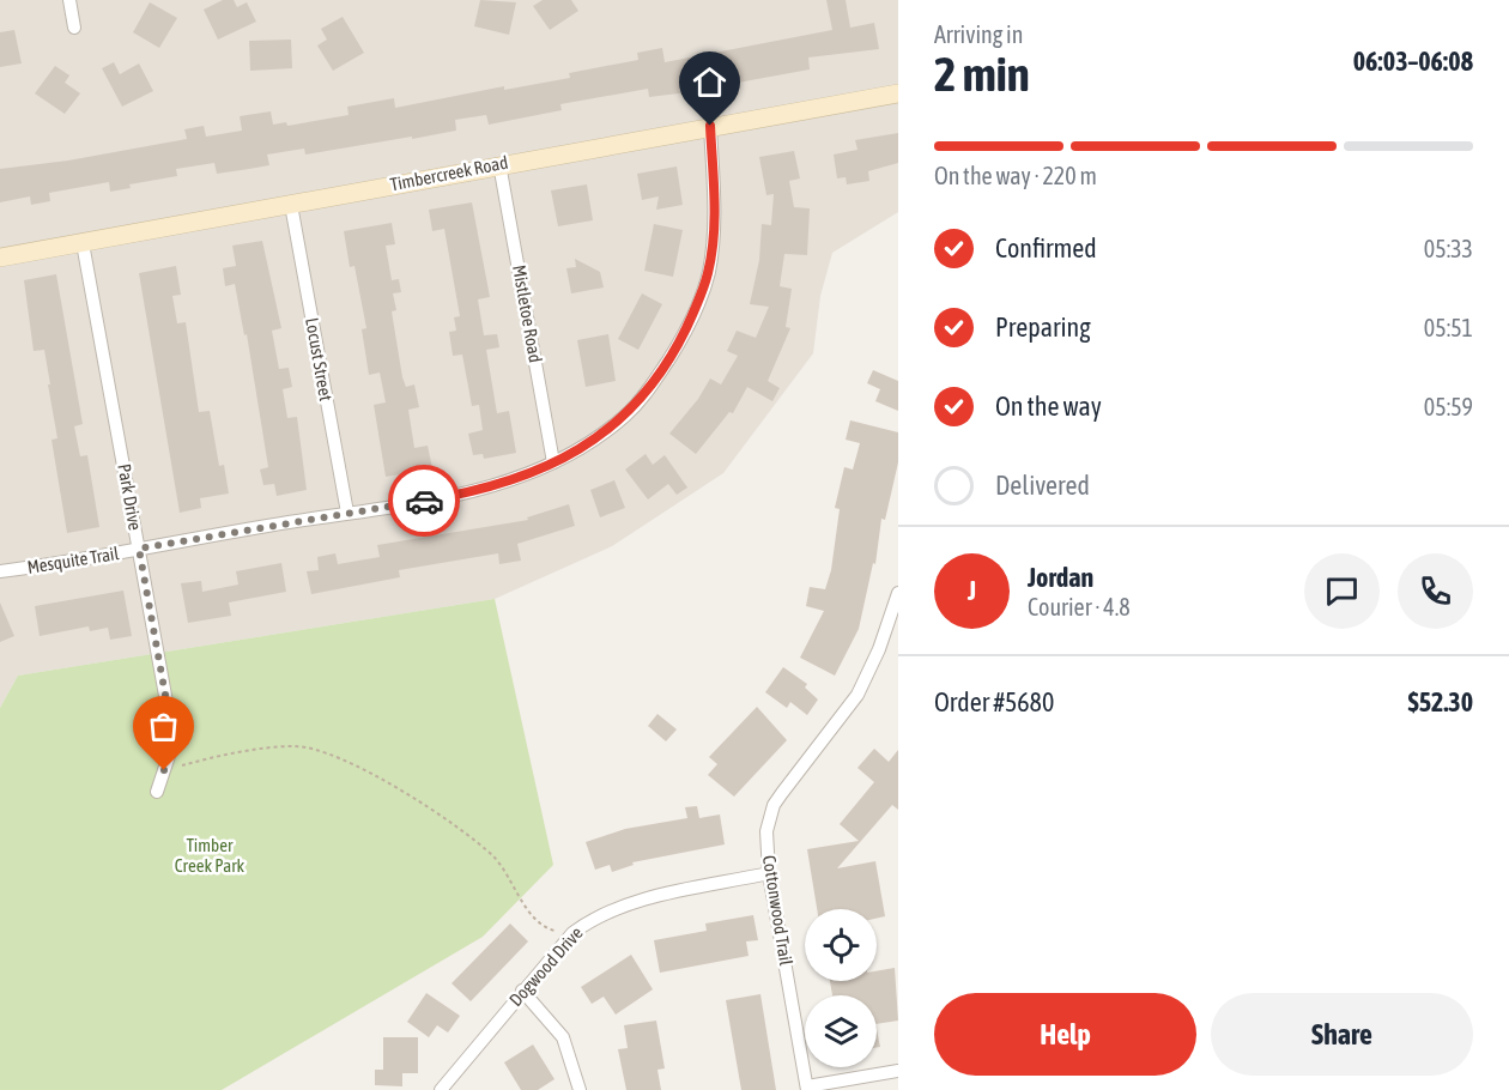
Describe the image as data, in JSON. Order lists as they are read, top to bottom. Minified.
{"streets":{"street":["Timbercreek Road","Mistletoe Road","Locust Street","Park Drive","Mesquite Trail","Cottonwood Trail","Dogwood Drive"]},"crossings":[["Timbercreek Road","Mistletoe Road"],["Timbercreek Road","Locust Street"],["Timbercreek Road","Park Drive"],["Timbercreek Road","Mesquite Trail"],["Mistletoe Road","Mesquite Trail"],["Locust Street","Mesquite Trail"],["Park Drive","Mesquite Trail"],["Cottonwood Trail","Dogwood Drive"]],"parks":["Timber Creek Park"],"page":{"heading":["2 min","Arriving in","06:03–06:08"],"panel":["Jordan","Courier · 4.8","Order #5680","$52.30"],"bar":"On the way · 220 m","list":[["Confirmed","05:33"],["Preparing","05:51"],["On the way","05:59"],"Delivered"],"round":"J","buttons":["Help","Share"]}}
